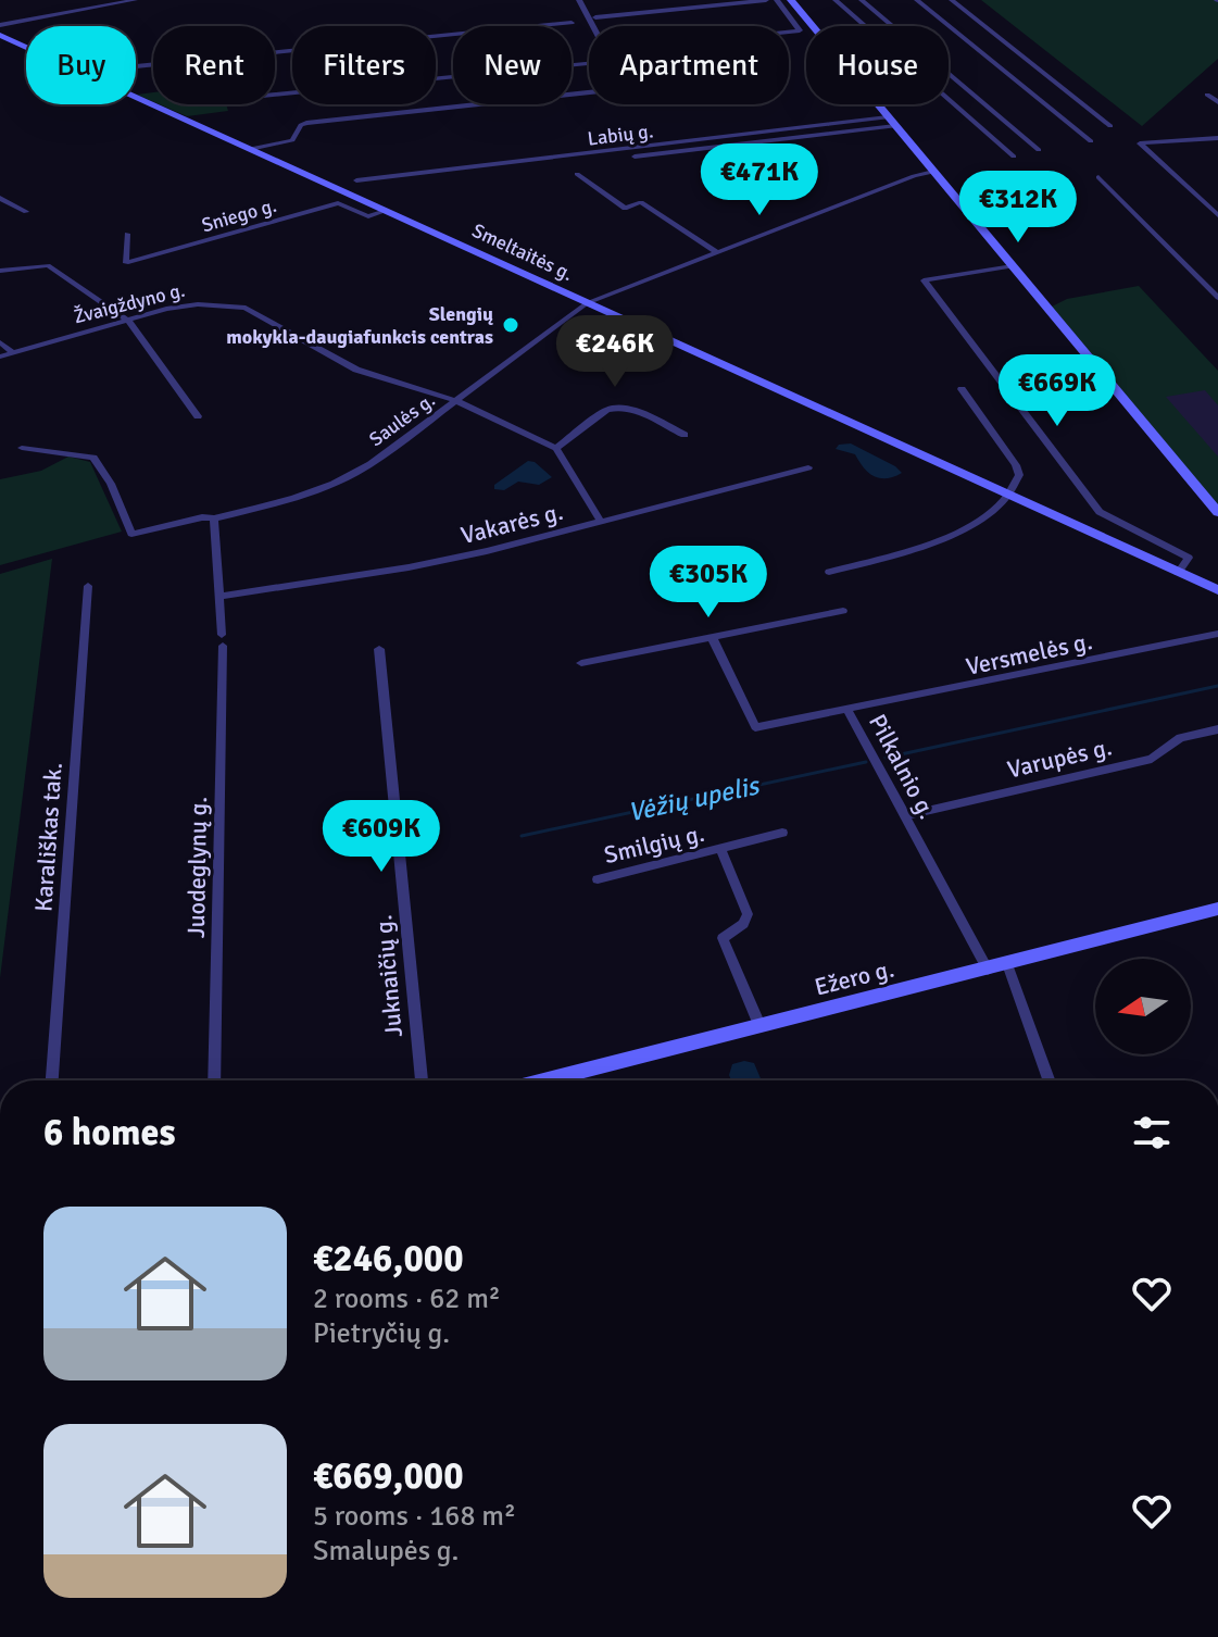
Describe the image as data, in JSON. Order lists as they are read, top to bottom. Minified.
{"streets":{"main road":["Smeltaitės g.","Ežero g."],"street":["Labių g.","Sniego g.","Žvaigždyno g.","Saulės g.","Vakarės g.","Versmelės g.","Varupės g.","Pilkalnio g.","Karališkas tak.","Smilgių g.","Juodeglynų g.","Juknaičių g."]},"crossings":[["Sniego g.","Smeltaitės g."],["Smeltaitės g.","Saulės g."],["Žvaigždyno g.","Saulės g."],["Saulės g.","Juodeglynų g."],["Vakarės g.","Juodeglynų g."],["Versmelės g.","Pilkalnio g."],["Varupės g.","Pilkalnio g."],["Pilkalnio g.","Ežero g."],["Smilgių g.","Ežero g."]],"water":["Vėžių upelis"],"places":["Slengių mokykla-daugiafunkcis centras"],"north":"left","page":{"chip":["Buy","Rent","Filters","New","Apartment","House"],"price":["€471K","€312K","€246K","€669K","€305K","€609K"],"heading":"6 homes","list":[{"name":"€246,000","note":"2 rooms · 62 m² · Pietryčių g."},{"name":"€669,000","note":"5 rooms · 168 m² · Smalupės g."}]}}
